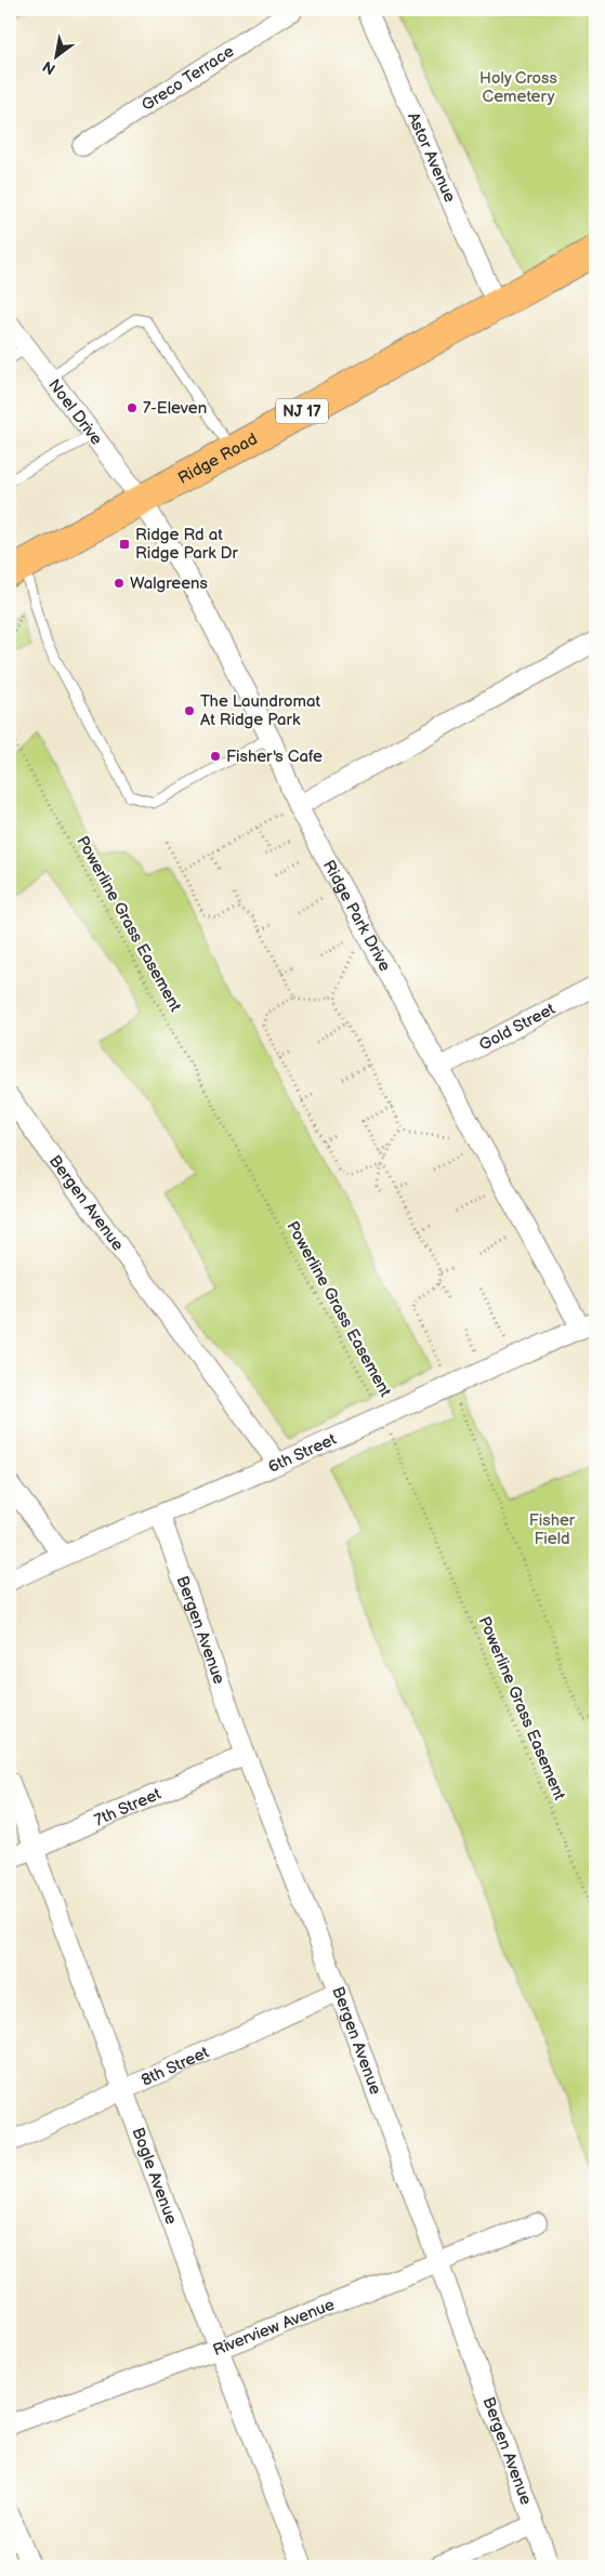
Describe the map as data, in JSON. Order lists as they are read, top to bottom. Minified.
{"streets":{"main road":["NJ 17","Ridge Road"],"street":["Greco Terrace","Astor Avenue","Noel Drive","Ridge Park Drive","Gold Street","Bergen Avenue","6th Street","7th Street","8th Street","Bogle Avenue","Riverview Avenue"],"path":["Powerline Grass Easement"]},"crossings":[["Astor Avenue","Ridge Road"],["Noel Drive","Ridge Road"],["Noel Drive","Ridge Park Drive"],["Ridge Road","Ridge Park Drive"],["Ridge Park Drive","Gold Street"],["Ridge Park Drive","6th Street"],["Powerline Grass Easement","6th Street"],["Bergen Avenue","6th Street"],["Bergen Avenue","7th Street"],["Bergen Avenue","8th Street"],["Bergen Avenue","Riverview Avenue"],["7th Street","Bogle Avenue"],["8th Street","Bogle Avenue"],["Bogle Avenue","Riverview Avenue"]],"parks":["Holy Cross Cemetery","Fisher Field"],"places":{"other":["7-Eleven","Walgreens","The Laundromat At Ridge Park","Fisher's Cafe"],"transit":["Ridge Rd at Ridge Park Dr"]},"north":"bottom left"}
